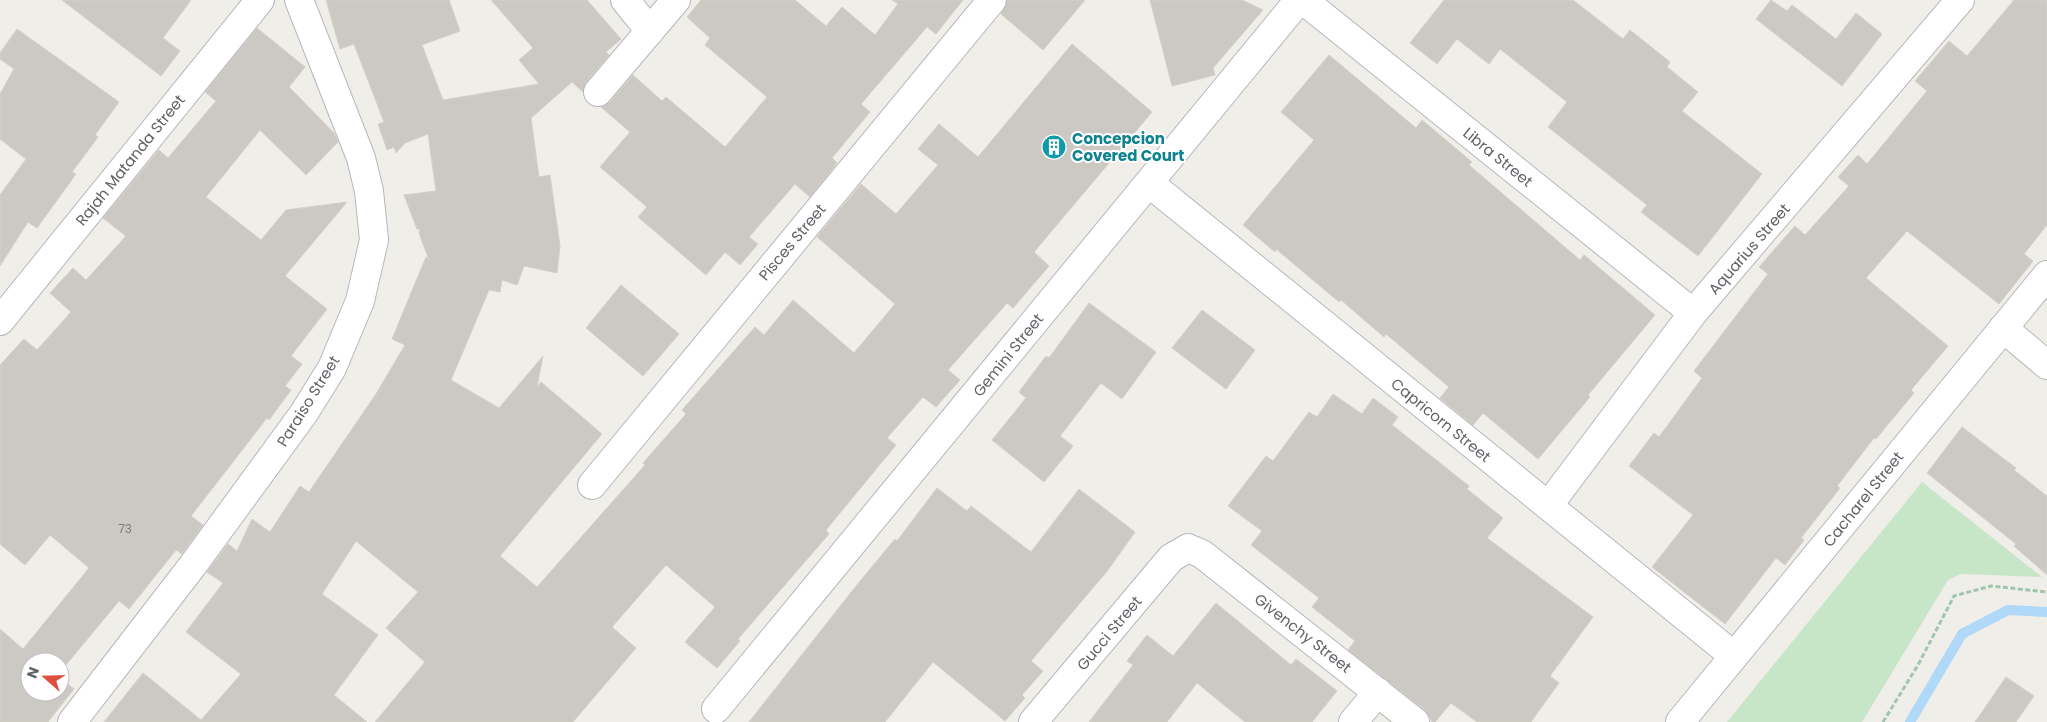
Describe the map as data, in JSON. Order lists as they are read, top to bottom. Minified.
{"streets":{"street":["Libra Street","Rajah Matanda Street","Pisces Street","Aquarius Street","Gemini Street","Paraiso Street","Capricorn Street","Cacharel Street","Gucci Street","Givenchy Street"]},"crossings":[["Libra Street","Aquarius Street"],["Libra Street","Gemini Street"],["Aquarius Street","Capricorn Street"],["Gemini Street","Capricorn Street"],["Capricorn Street","Cacharel Street"],["Gucci Street","Givenchy Street"]],"places":{"building":["Concepcion Covered Court"]},"house_numbers":["73"],"north":"left"}
